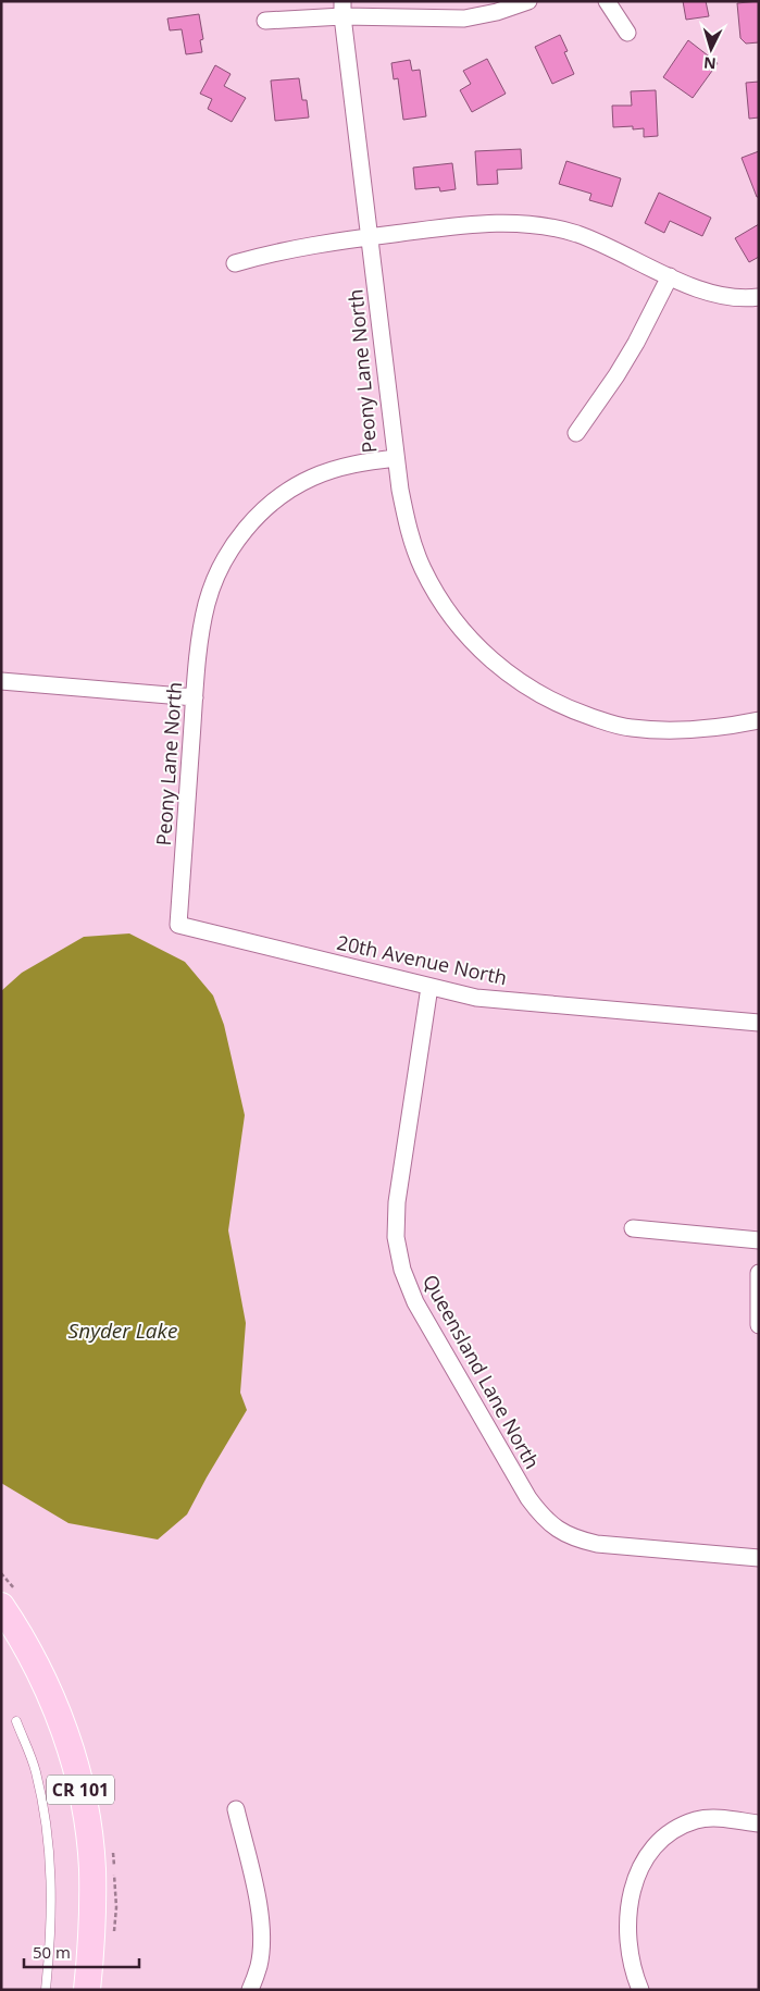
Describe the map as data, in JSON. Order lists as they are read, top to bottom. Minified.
{"streets":{"main road":["CR 101"],"street":["Peony Lane North","20th Avenue North","Queensland Lane North"]},"crossings":[["Peony Lane North","20th Avenue North"],["20th Avenue North","Queensland Lane North"]],"water":["Snyder Lake"],"scale_bar":"50 m","north":"bottom"}
